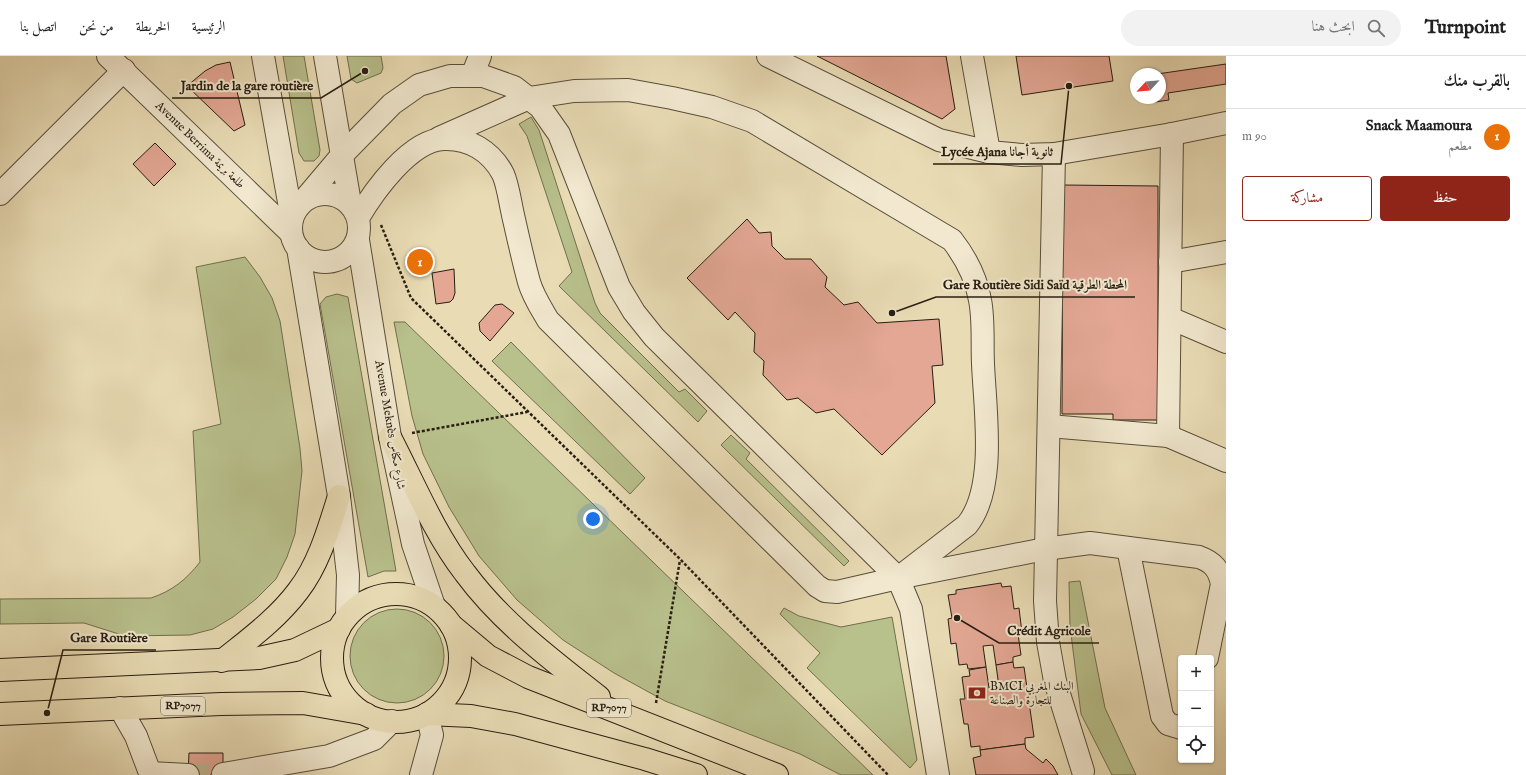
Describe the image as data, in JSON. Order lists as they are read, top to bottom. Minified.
{"streets":{"main road":["RP7077"],"street":["Avenue Berrima طلعة بريمة","Avenue Meknès شارع مكناس"]},"crossings":[["Avenue Berrima طلعة بريمة","Avenue Meknès شارع مكناس"],["Avenue Meknès شارع مكناس","RP7077"]],"places":{"other":["Jardin de la gare routière","Lycée Ajana ثانوية أجانا","Gare Routière Sidi Saïd المحطة الطرقية","Crédit Agricole","Gare Routière"],"bank":["BMCI البنك المغربي للتجارة والصناعة"]},"north":"bottom left","page":{"header":"Turnpoint","search":"ابحث هنا","nav":["الرئيسية","الخريطة","من نحن","اتصل بنا"],"heading":"بالقرب منك","list":[{"mark":"1","name":"Snack Maamoura","note":"مطعم","value":"90 m"}],"buttons":["حفظ","مشاركة"],"pins":"1","map_buttons":["+","−"]}}
